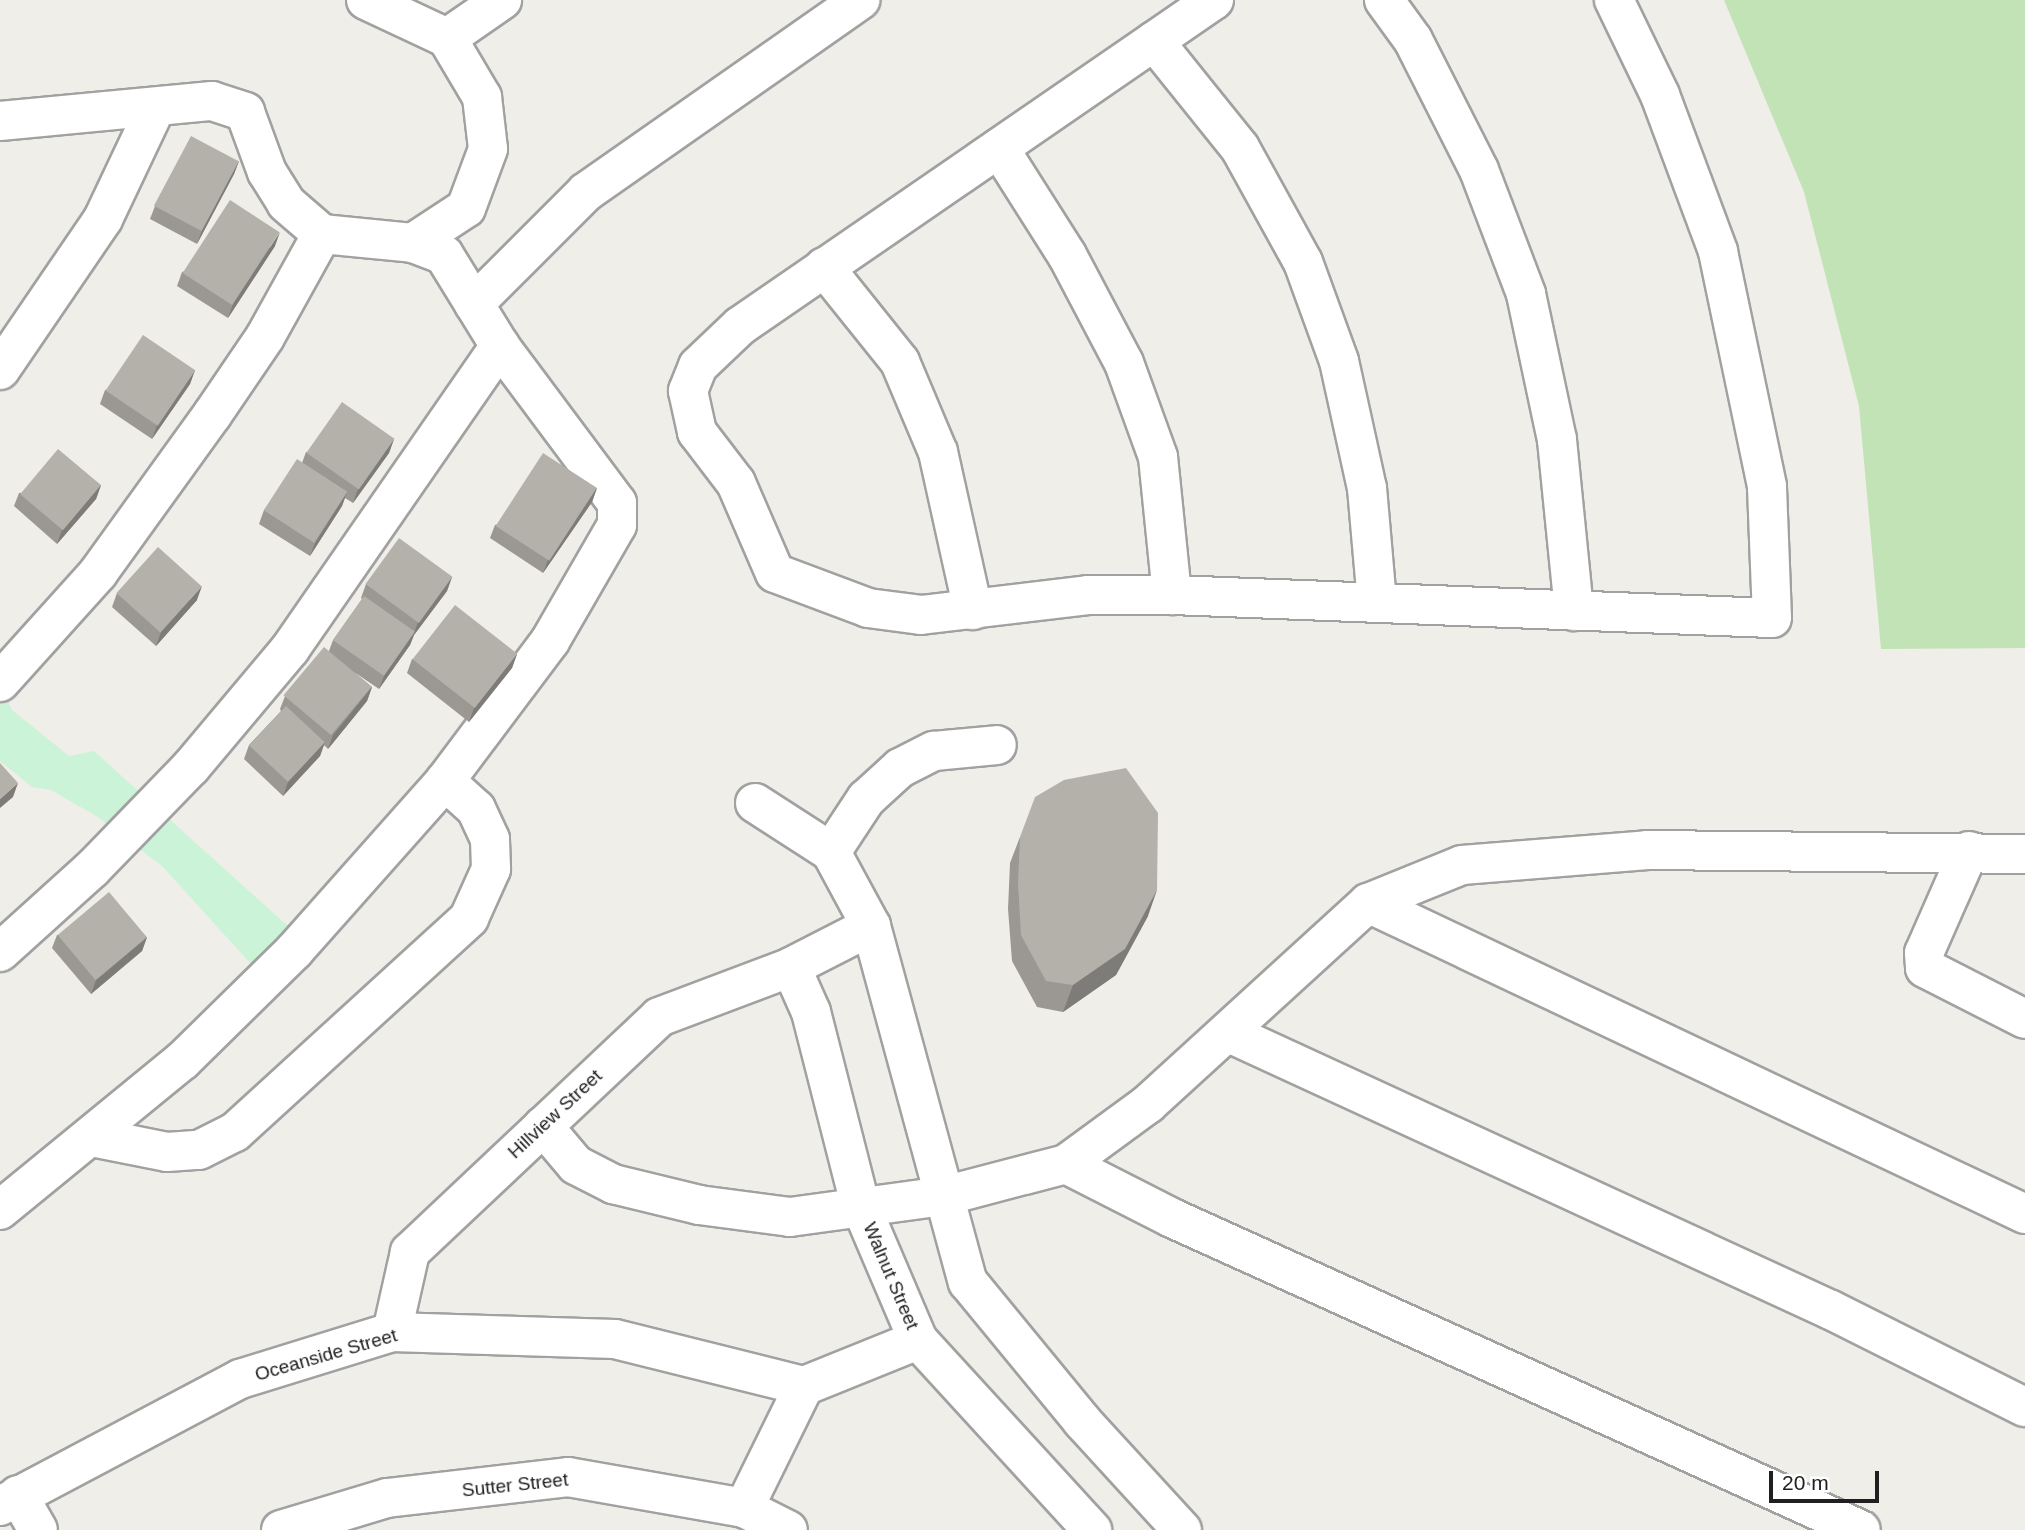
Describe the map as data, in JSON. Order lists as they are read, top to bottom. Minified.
{"streets":{"street":["Hillview Street","Walnut Street","Oceanside Street","Sutter Street"]},"crossings":[["Hillview Street","Walnut Street"],["Hillview Street","Oceanside Street"]],"scale_bar":"20 m"}
